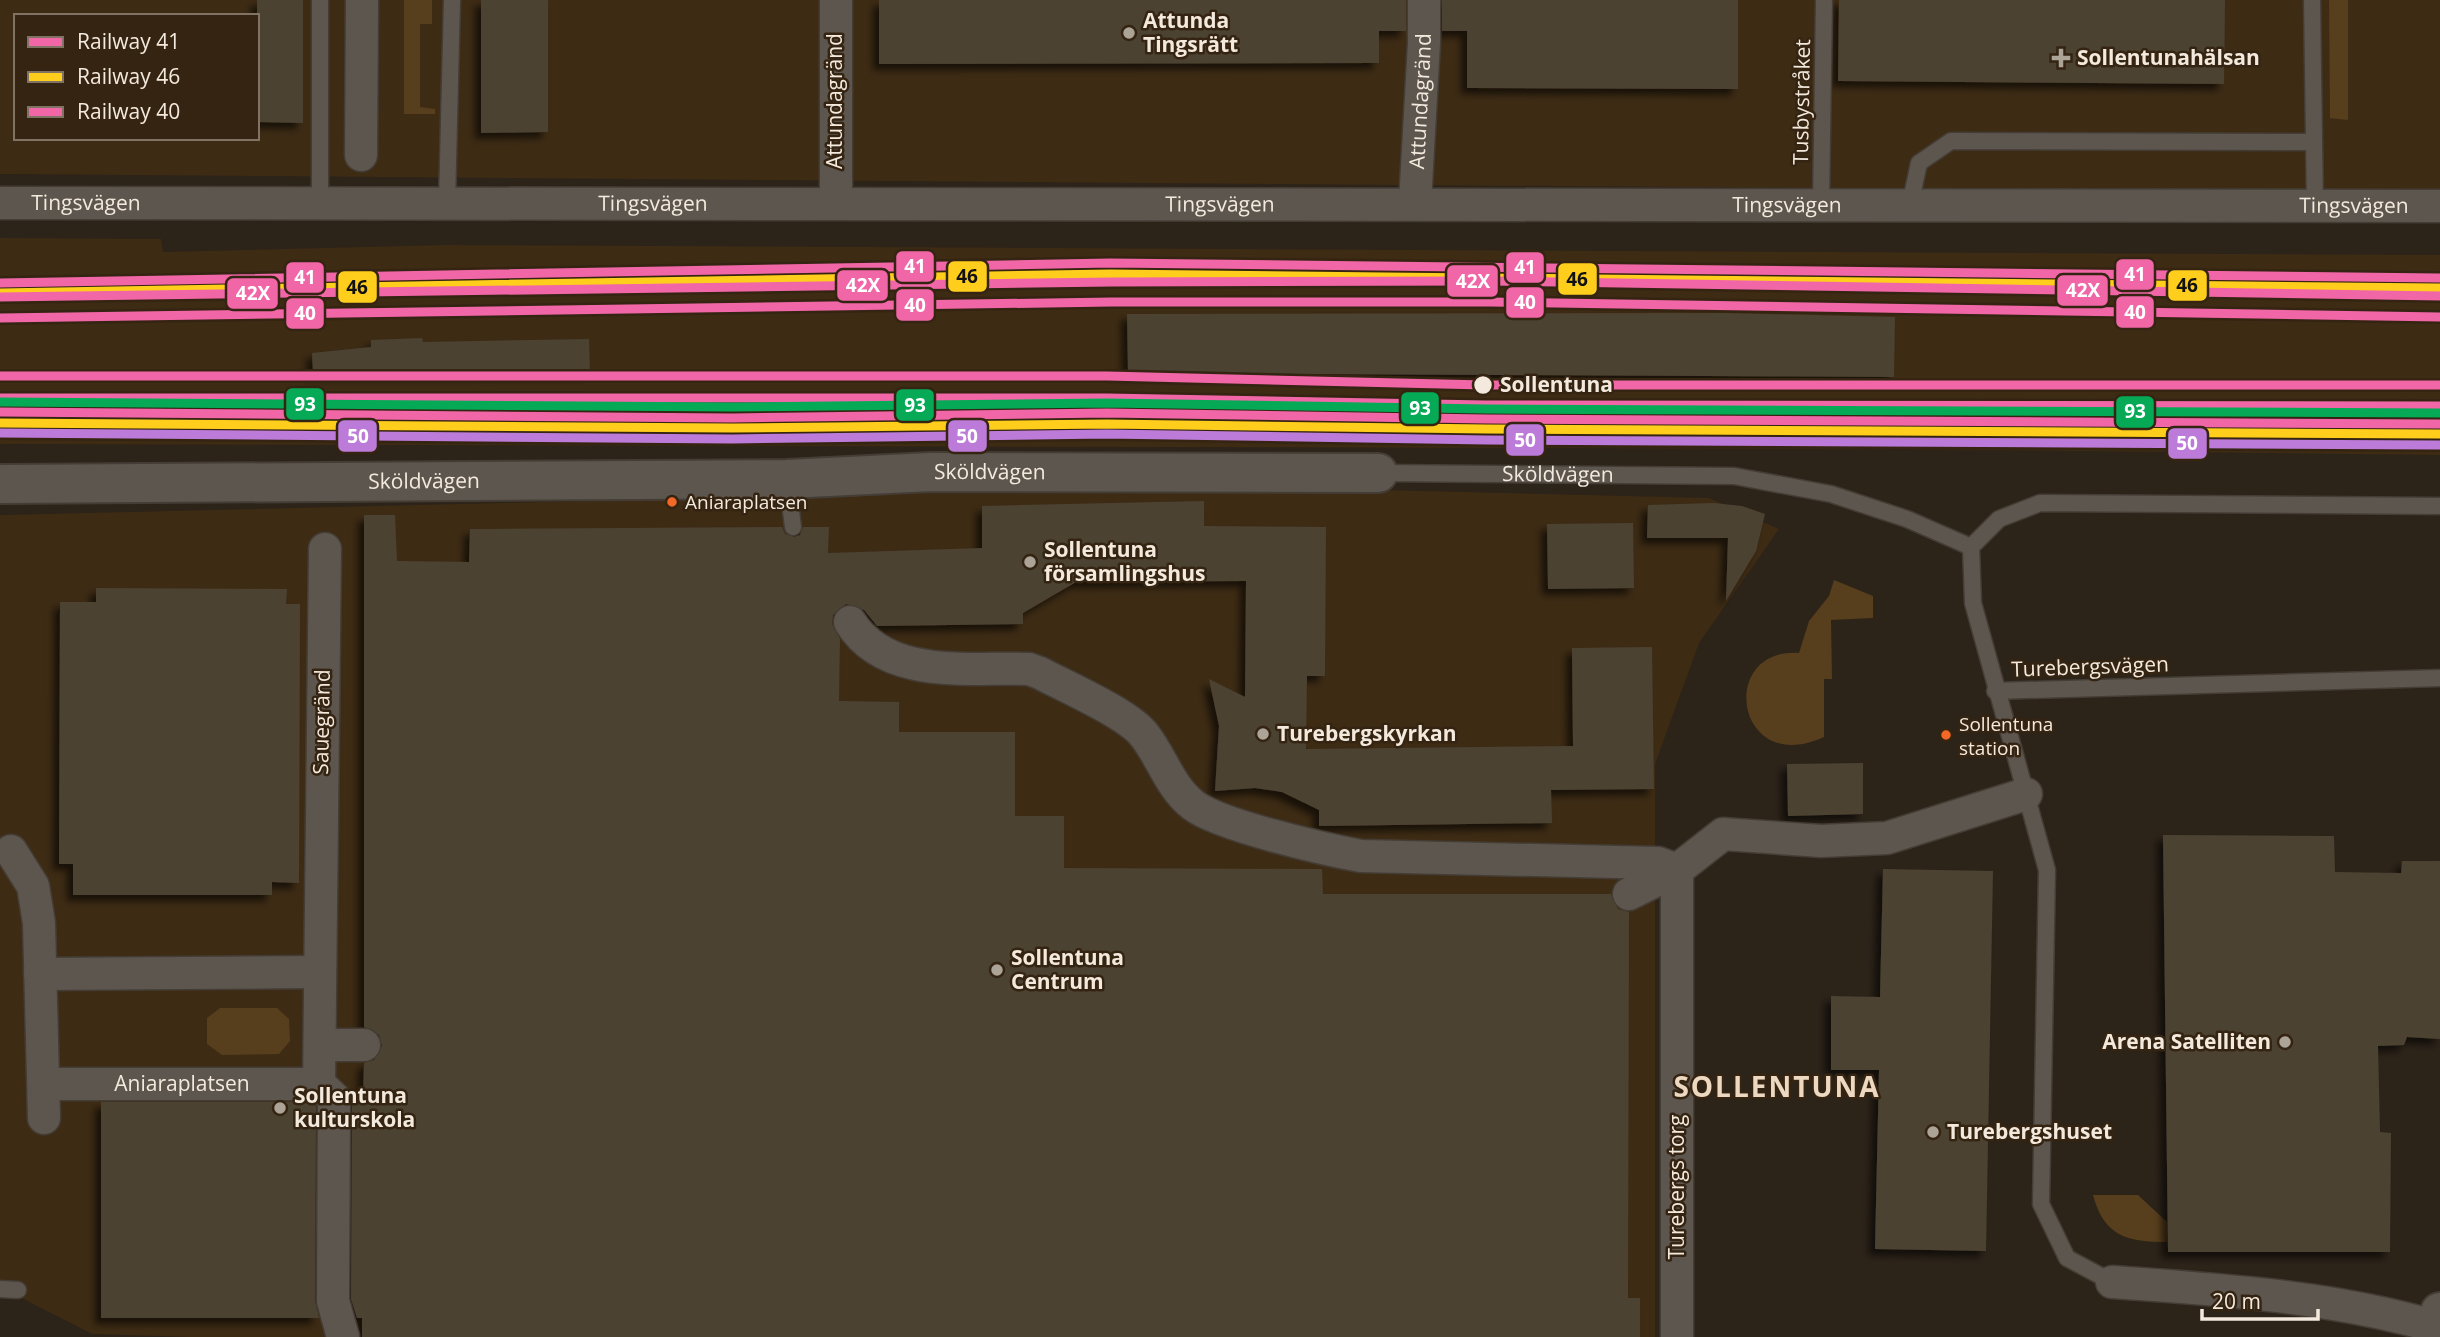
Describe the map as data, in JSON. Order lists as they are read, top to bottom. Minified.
{"streets":{"street":["Attundagränd","Tingsvägen","Sköldvägen","Sauegränd","Aniaraplatsen","Turebergs torg"],"lane":["Tusbystråket","Turebergsvägen"]},"crossings":[["Attundagränd","Tingsvägen"],["Tusbystråket","Tingsvägen"],["Sköldvägen","Turebergsvägen"],["Sauegränd","Aniaraplatsen"]],"districts":["SOLLENTUNA"],"places":{"other":["Attunda Tingsrätt","Sollentuna","Aniaraplatsen","Sollentuna församlingshus","Turebergskyrkan","Sollentuna station","Sollentuna Centrum","Arena Satelliten","Sollentuna kulturskola","Turebergshuset"],"health":["Sollentunahälsan"]},"lines":["rail line 41","rail line 46","transit line 42X","rail line 40","transit line 93","transit line 50"],"legend":["Railway 41","Railway 46","Railway 40"],"scale_bar":"20 m"}
